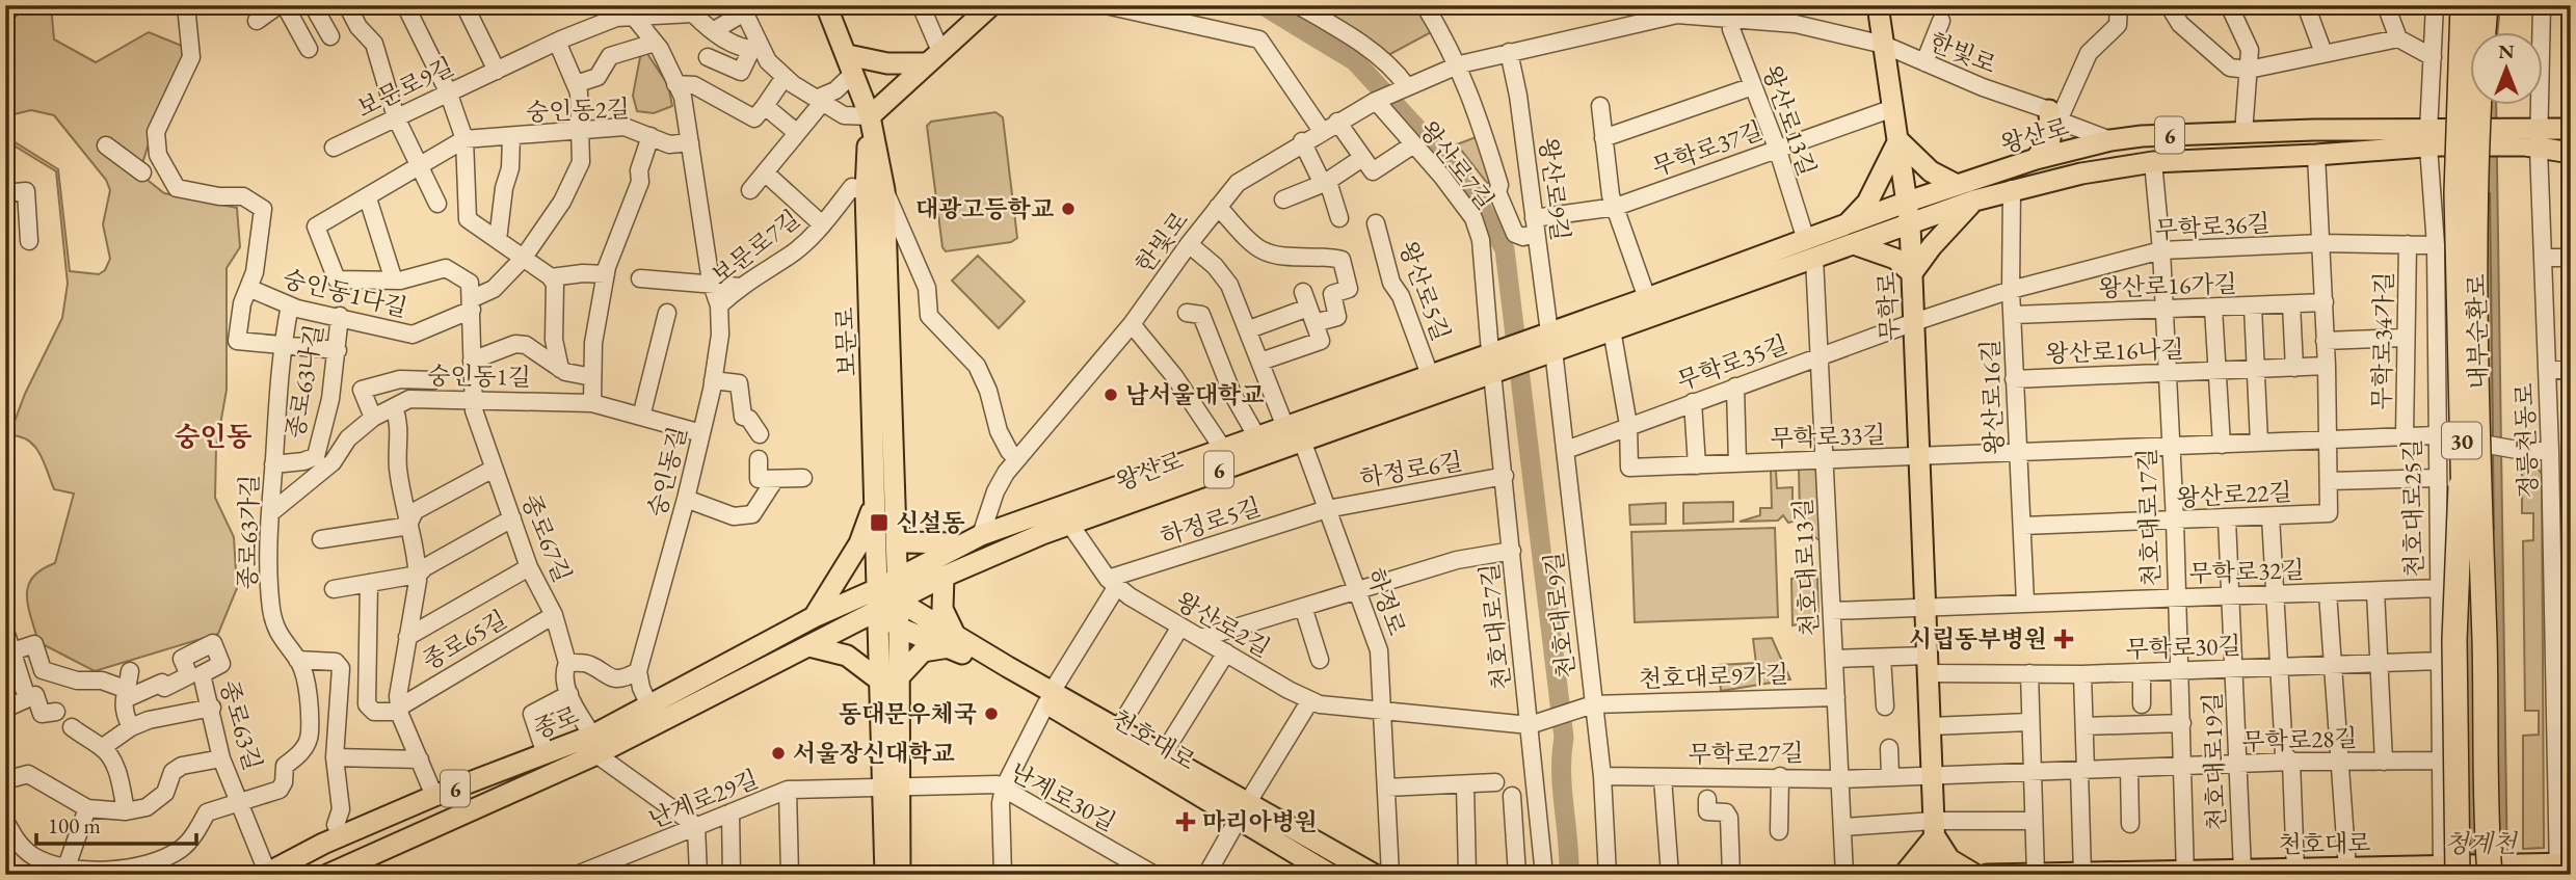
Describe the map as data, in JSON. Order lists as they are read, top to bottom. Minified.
{"streets":{"highway":["내부순환로","30"],"main road":["왕산로","6","무학로","보문로","종로","천호대로"],"street":["한빛로","보문로9길","숭인동2길","왕산로13길","무학로37길","왕산로7길","왕산로9길","무학로36길","보문로7길","왕산로16가길","왕산로5길","숭인동1다길","무학로34가길","왕산로16나길","무학로35길","숭인동1길","종로63나길","왕산로16길","무학로33길","정릉천동로","하정로6길","숭인동길","왕산로22길","천호대로25길","천호대로17길","하정로5길","종로63가길","종로67길","천호대로13길","무학로32길","하정로","천호대로9길","왕산로2길","천호대로7길","종로65길","무학로30길","천호대로9가길","종로63길","무학로28길","무학로27길","천호대로19길","난계로30길","난계로29길"]},"crossings":[["한빛로","왕산로13길"],["한빛로","왕산로"],["한빛로","왕산로7길"],["한빛로","왕산로9길"],["한빛로","무학로"],["보문로9길","숭인동1다길"],["보문로9길","숭인동길"],["숭인동2길","숭인동1다길"],["숭인동2길","숭인동길"],["숭인동2길","종로67길"],["왕산로13길","왕산로"],["왕산로13길","무학로37길"],["왕산로13길","천호대로13길"],["왕산로","6"],["왕산로","왕산로7길"],["왕산로","왕산로9길"],["왕산로","왕산로5길"],["왕산로","무학로"],["왕산로","보문로"],["왕산로","왕산로16길"],["왕산로","정릉천동로"],["왕산로","왕산로22길"],["왕산로","천호대로25길"],["왕산로","천호대로17길"],["왕산로","천호대로13길"],["왕산로","하정로"],["왕산로","천호대로9길"],["왕산로","왕산로2길"],["왕산로","천호대로7길"],["왕산로","종로"],["6","왕산로7길"],["6","왕산로9길"],["6","천호대로9길"],["6","천호대로7길"],["무학로37길","왕산로9길"],["무학로37길","무학로"],["왕산로7길","천호대로7길"],["왕산로9길","천호대로9길"],["무학로36길","무학로"],["무학로36길","무학로34가길"],["무학로36길","무학로35길"],["무학로36길","왕산로16길"],["무학로36길","왕산로22길"],["무학로36길","천호대로25길"],["무학로36길","천호대로17길"],["보문로7길","보문로"],["보문로7길","숭인동길"],["왕산로16가길","왕산로16나길"],["왕산로16가길","왕산로16길"],["왕산로16가길","왕산로22길"],["왕산로16가길","천호대로17길"],["숭인동1다길","종로63나길"],["숭인동1다길","종로63가길"],["숭인동1다길","종로67길"],["무학로","무학로35길"],["무학로","무학로33길"],["무학로","무학로32길"],["무학로","무학로30길"],["무학로","무학로28길"],["무학로","무학로27길"],["무학로34가길","무학로33길"],["보문로","종로"],["보문로","난계로30길"],["보문로","난계로29길"],["왕산로16나길","왕산로16길"],["왕산로16나길","왕산로22길"],["왕산로16나길","천호대로17길"],["무학로35길","무학로33길"],["무학로35길","천호대로13길"],["무학로35길","천호대로9길"],["숭인동1길","숭인동길"],["숭인동1길","종로63가길"],["숭인동1길","종로67길"],["숭인동1길","종로65길"],["종로63나길","종로63가길"],["왕산로16길","무학로33길"],["왕산로16길","왕산로22길"],["왕산로16길","무학로32길"],["무학로33길","정릉천동로"],["무학로33길","왕산로22길"],["무학로33길","천호대로25길"],["무학로33길","천호대로17길"],["무학로33길","천호대로13길"],["정릉천동로","천호대로"],["하정로6길","하정로5길"],["하정로6길","하정로"],["하정로6길","천호대로7길"],["왕산로22길","천호대로17길"],["왕산로22길","천호대로19길"],["천호대로25길","무학로32길"],["천호대로25길","무학로30길"],["천호대로25길","천호대로"],["천호대로25길","무학로28길"],["천호대로17길","무학로32길"],["천호대로17길","무학로30길"],["천호대로17길","천호대로"],["천호대로17길","무학로28길"],["하정로5길","하정로"],["하정로5길","왕산로2길"],["종로63가길","종로63길"],["종로67길","종로65길"],["종로67길","종로"],["천호대로13길","천호대로9가길"],["천호대로13길","무학로27길"],["무학로32길","무학로28길"],["무학로32길","천호대로19길"],["하정로","왕산로2길"],["천호대로9길","천호대로9가길"],["천호대로9길","무학로27길"],["왕산로2길","천호대로7길"],["왕산로2길","천호대로9가길"],["왕산로2길","천호대로"],["천호대로7길","천호대로9가길"],["종로65길","종로"],["무학로30길","무학로28길"],["무학로30길","천호대로19길"],["종로","종로63길"],["천호대로","천호대로19길"],["무학로28길","무학로27길"],["무학로28길","천호대로19길"],["난계로30길","난계로29길"]],"districts":["숭인동"],"water":["청계천"],"places":{"other":["대광고등학교","남서울대학교","동대문우체국","서울장신대학교"],"transit":["신설동"],"health":["시립동부병원","마리아병원"]},"scale_bar":"100 m","north":"top"}
